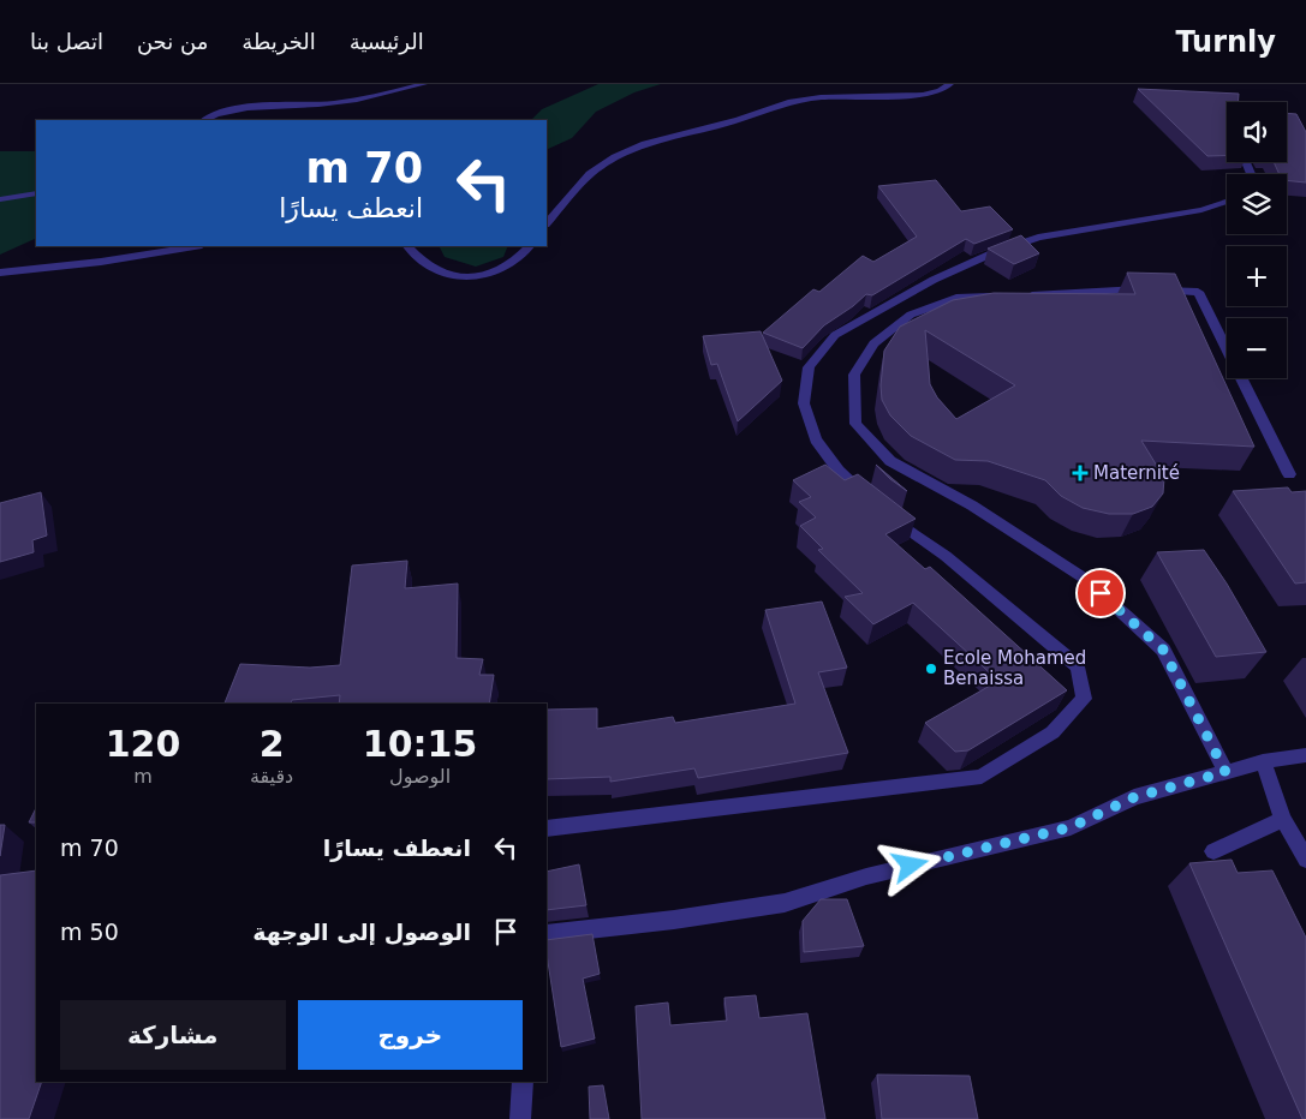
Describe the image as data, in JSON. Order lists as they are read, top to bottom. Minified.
{"places":{"health":["Maternité"],"other":["Ecole Mohamed Benaissa"]},"page":{"header":"Turnly","nav":["الرئيسية","الخريطة","من نحن","اتصل بنا"],"map_buttons":["+","−"],"turn":["70 m","انعطف يسارًا"],"eta":["10:15","الوصول","2","دقيقة","120","m"],"list":[{"name":"انعطف يسارًا","value":"70 m"},{"name":"الوصول إلى الوجهة","value":"50 m"}],"buttons":["خروج","مشاركة"]}}
